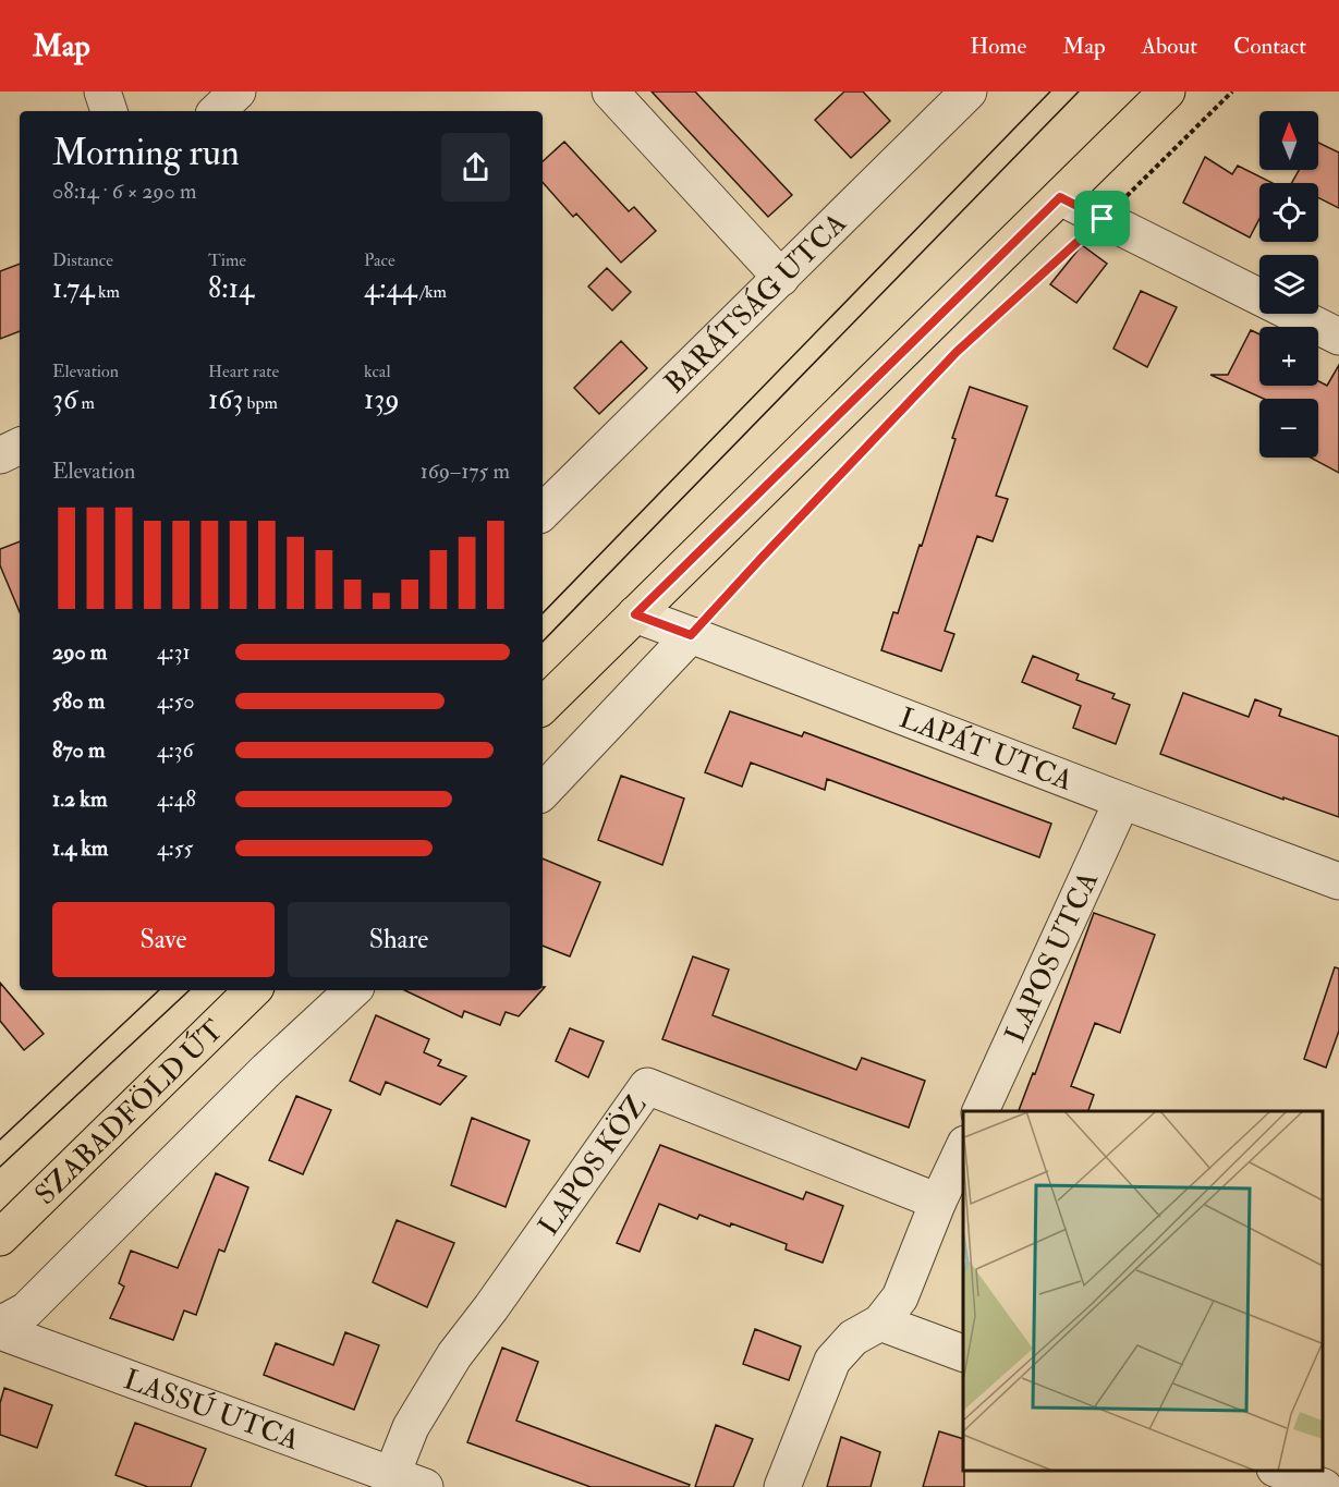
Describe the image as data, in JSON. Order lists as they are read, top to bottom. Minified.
{"streets":{"main road":["SZABADFÖLD ÚT"],"street":["BARÁTSÁG UTCA","LAPÁT UTCA","LAPOS UTCA","LAPOS KÖZ","LASSÚ UTCA"]},"crossings":[["LAPÁT UTCA","LAPOS UTCA"],["LAPOS KÖZ","LASSÚ UTCA"]],"north":"top","page":{"header":"Map","nav":["Home","Map","About","Contact"],"map_buttons":["+","−"],"heading":["Morning run","08:14 · 6 × 290 m"],"stats":[["Distance","1.74 km"],["Time","8:14"],["Pace","4:44 /km"],["Elevation","36 m"],["Heart rate","163 bpm"],["kcal","139"]],"chart":["Elevation","169–175 m"],"list":[{"name":"290 m","note":"4:31"},{"name":"580 m","note":"4:50"},{"name":"870 m","note":"4:36"},{"name":"1.2 km","note":"4:48"},{"name":"1.4 km","note":"4:55"}],"buttons":["Save","Share"]}}
